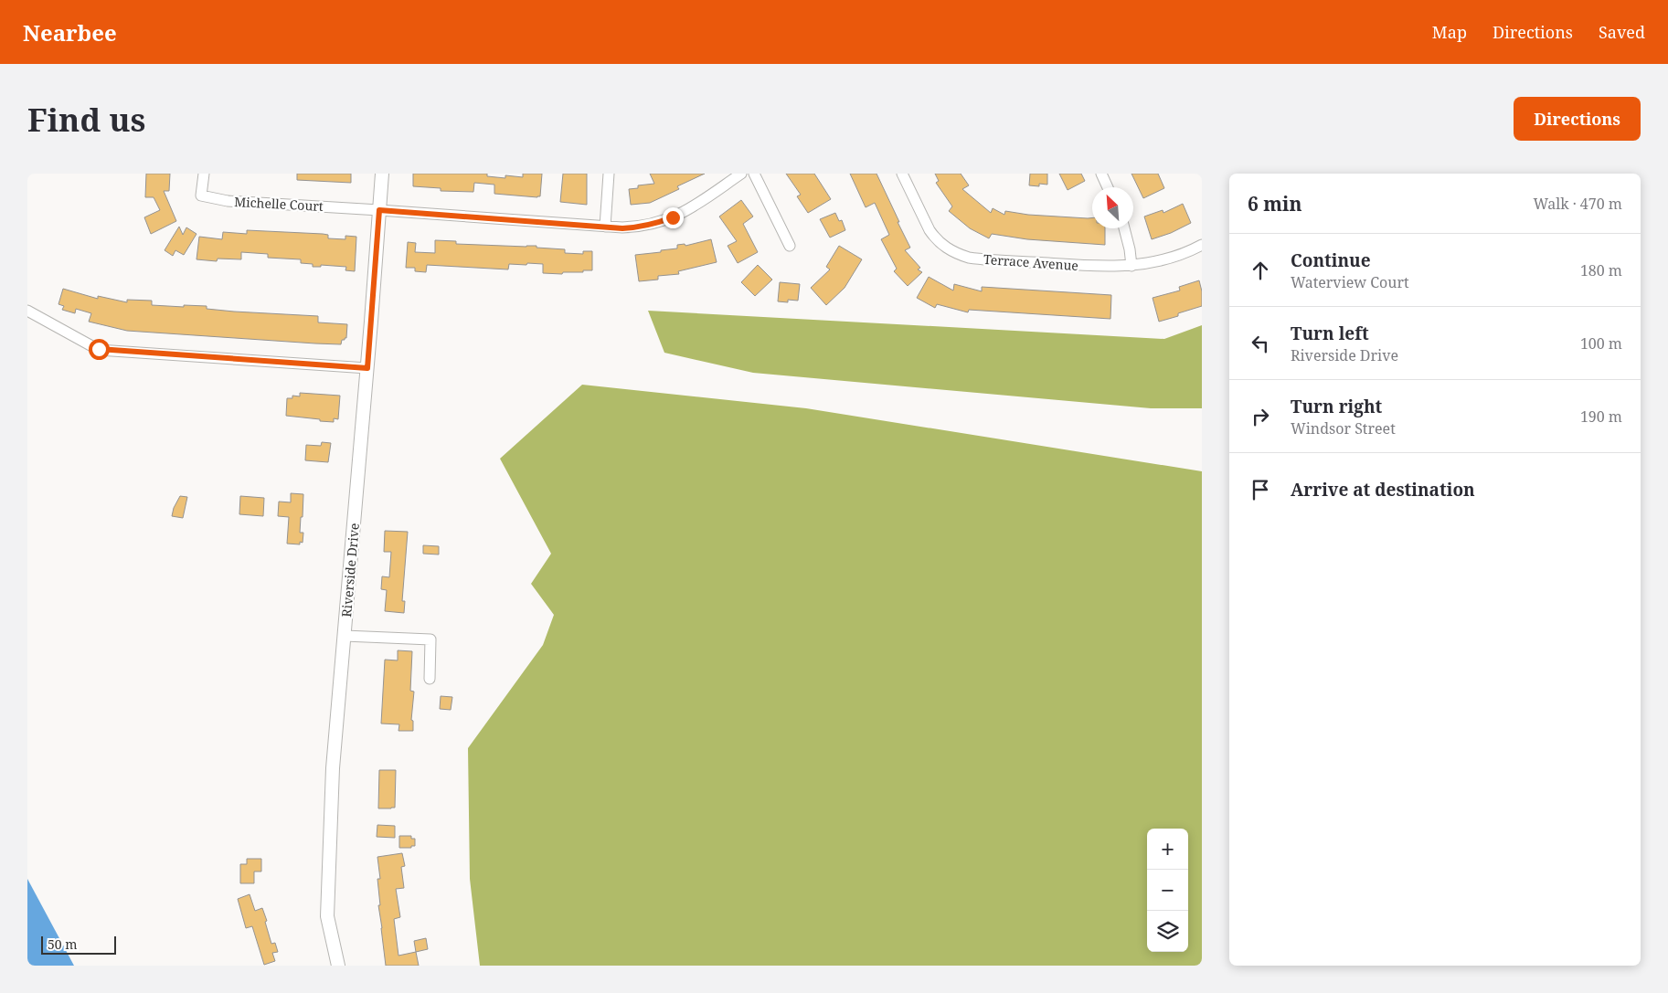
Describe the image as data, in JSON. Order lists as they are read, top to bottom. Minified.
{"streets":{"main road":["Riverside Drive"],"street":["Michelle Court","Terrace Avenue"]},"crossings":[["Michelle Court","Riverside Drive"]],"scale_bar":"50 m","north":"top left","page":{"header":"Nearbee","nav":["Map","Directions","Saved"],"buttons":"Directions","title":"Find us","heading":["6 min","Walk · 470 m"],"list":[["Continue","Waterview Court","180 m"],["Turn left","Riverside Drive","100 m"],["Turn right","Windsor Street","190 m"],"Arrive at destination"],"map_buttons":["+","−"],"scale":"50 m"}}
